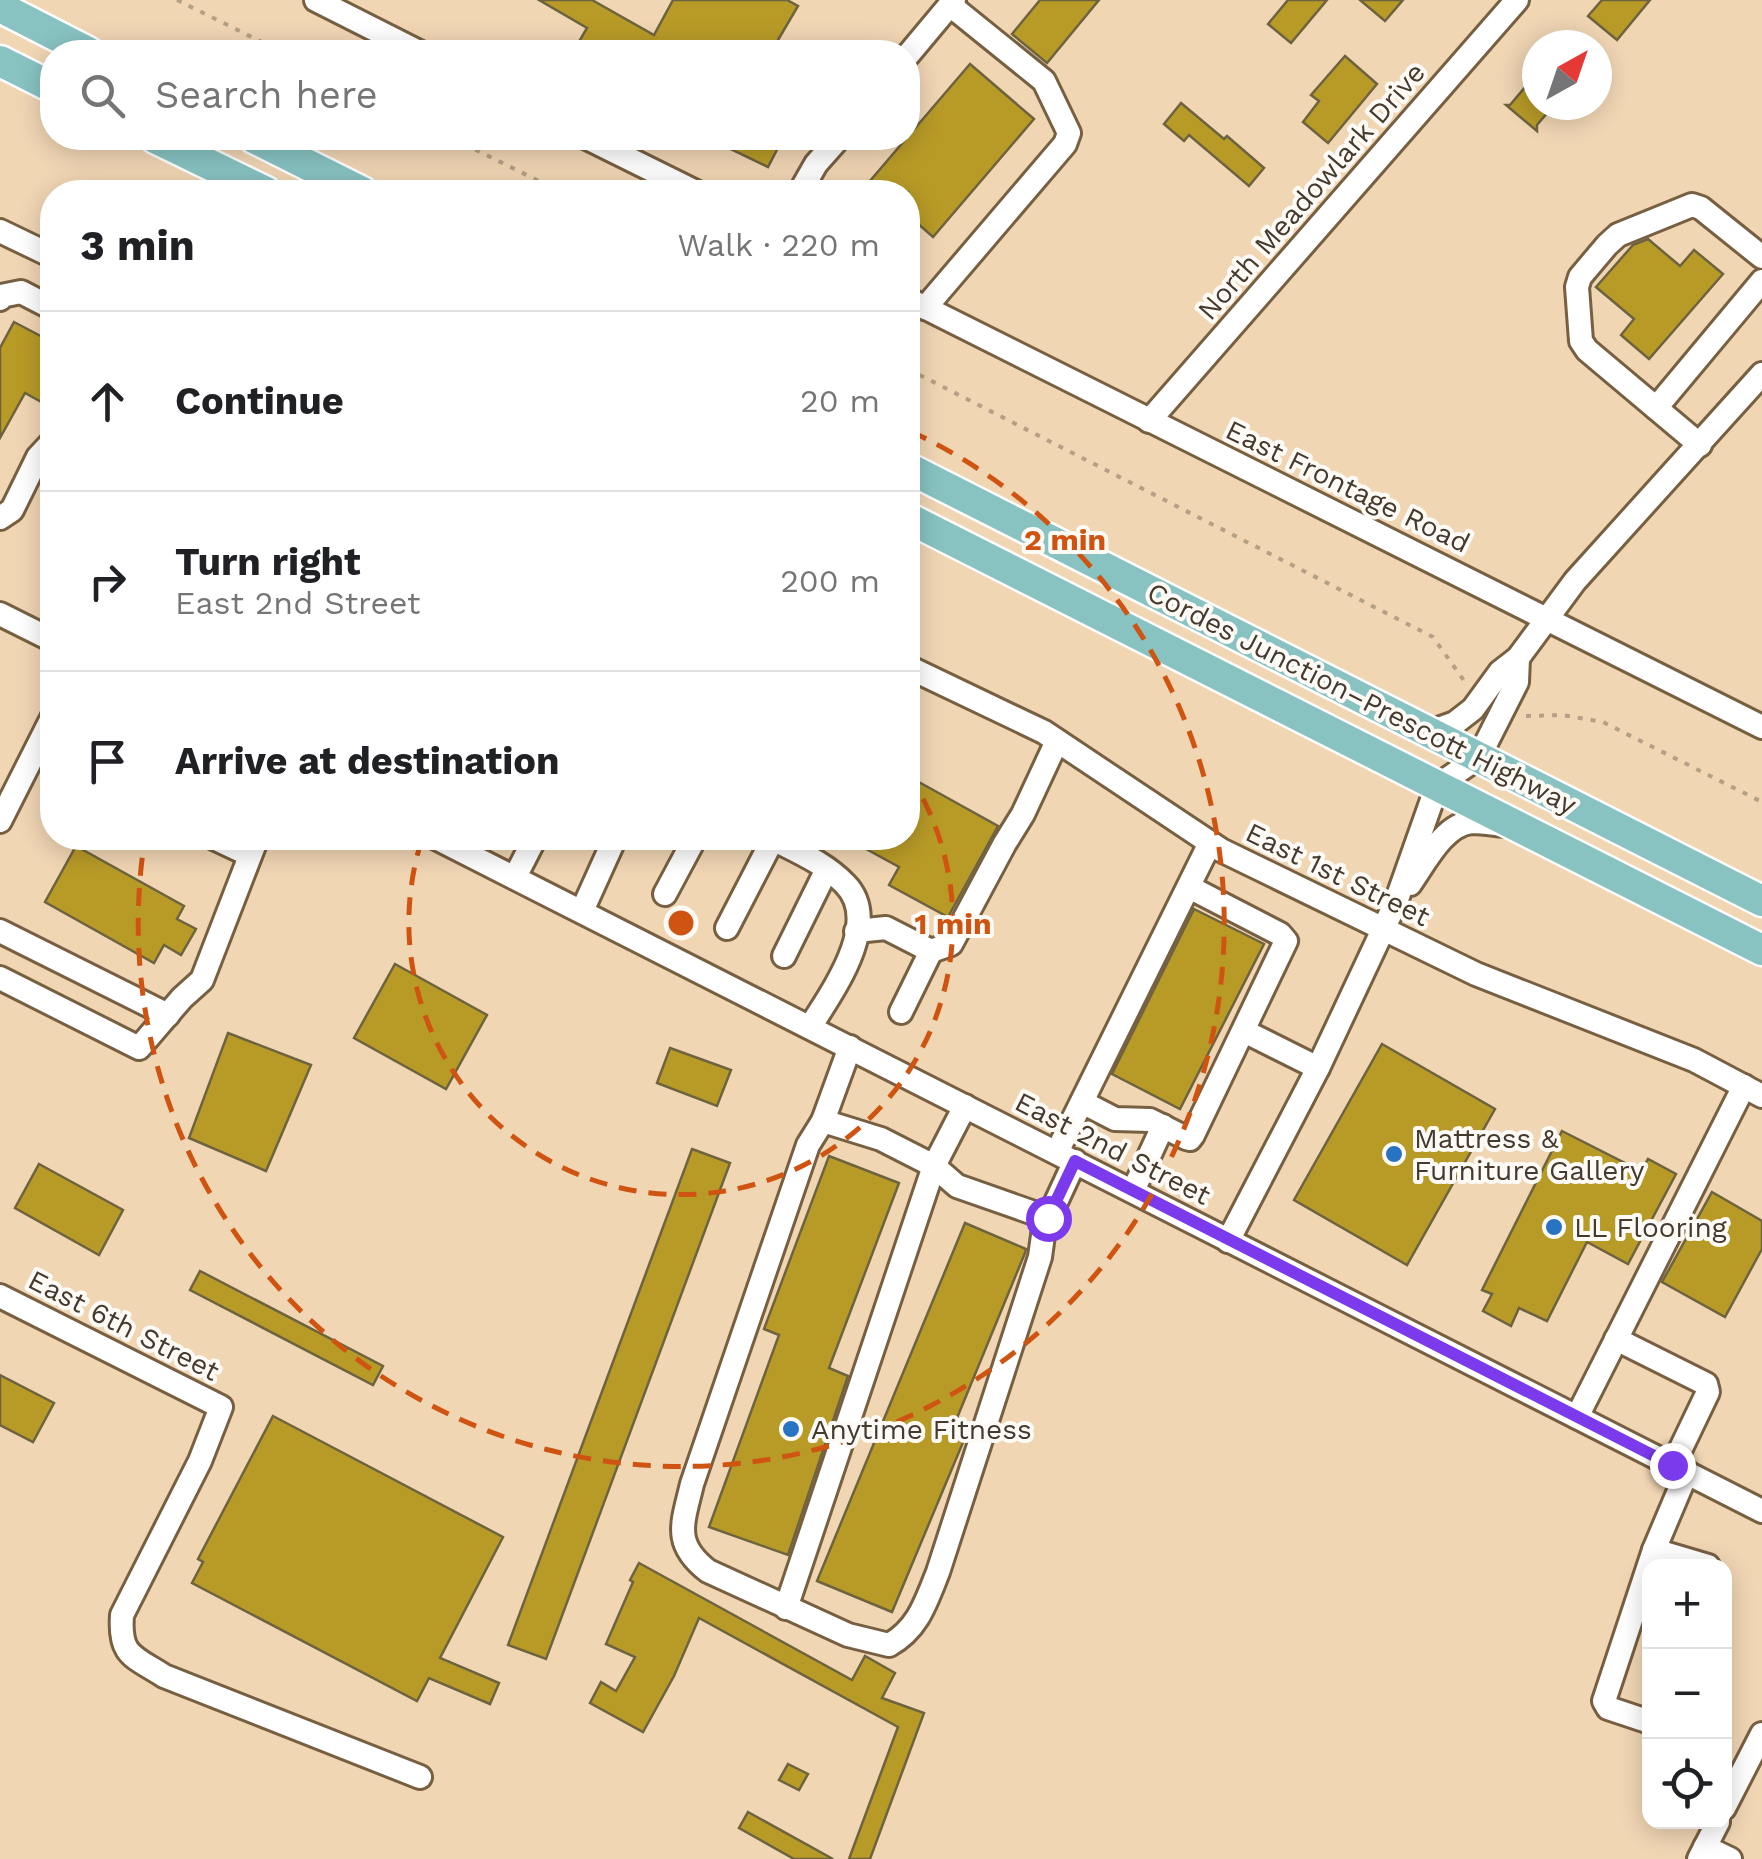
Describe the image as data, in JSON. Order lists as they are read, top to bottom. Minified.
{"streets":{"main road":["Cordes Junction–Prescott Highway"],"street":["North Meadowlark Drive","East Frontage Road","East 1st Street","East 2nd Street","East 6th Street"]},"crossings":[["North Meadowlark Drive","East Frontage Road"]],"places":["Mattress & Furniture Gallery","LL Flooring","Anytime Fitness"],"north":"top right","page":{"search":"Search here","heading":["3 min","Walk · 220 m"],"list":[["Continue","20 m"],["Turn right","East 2nd Street","200 m"],"Arrive at destination"],"map_buttons":["+","−"]},"rings":["2 min","1 min"]}
